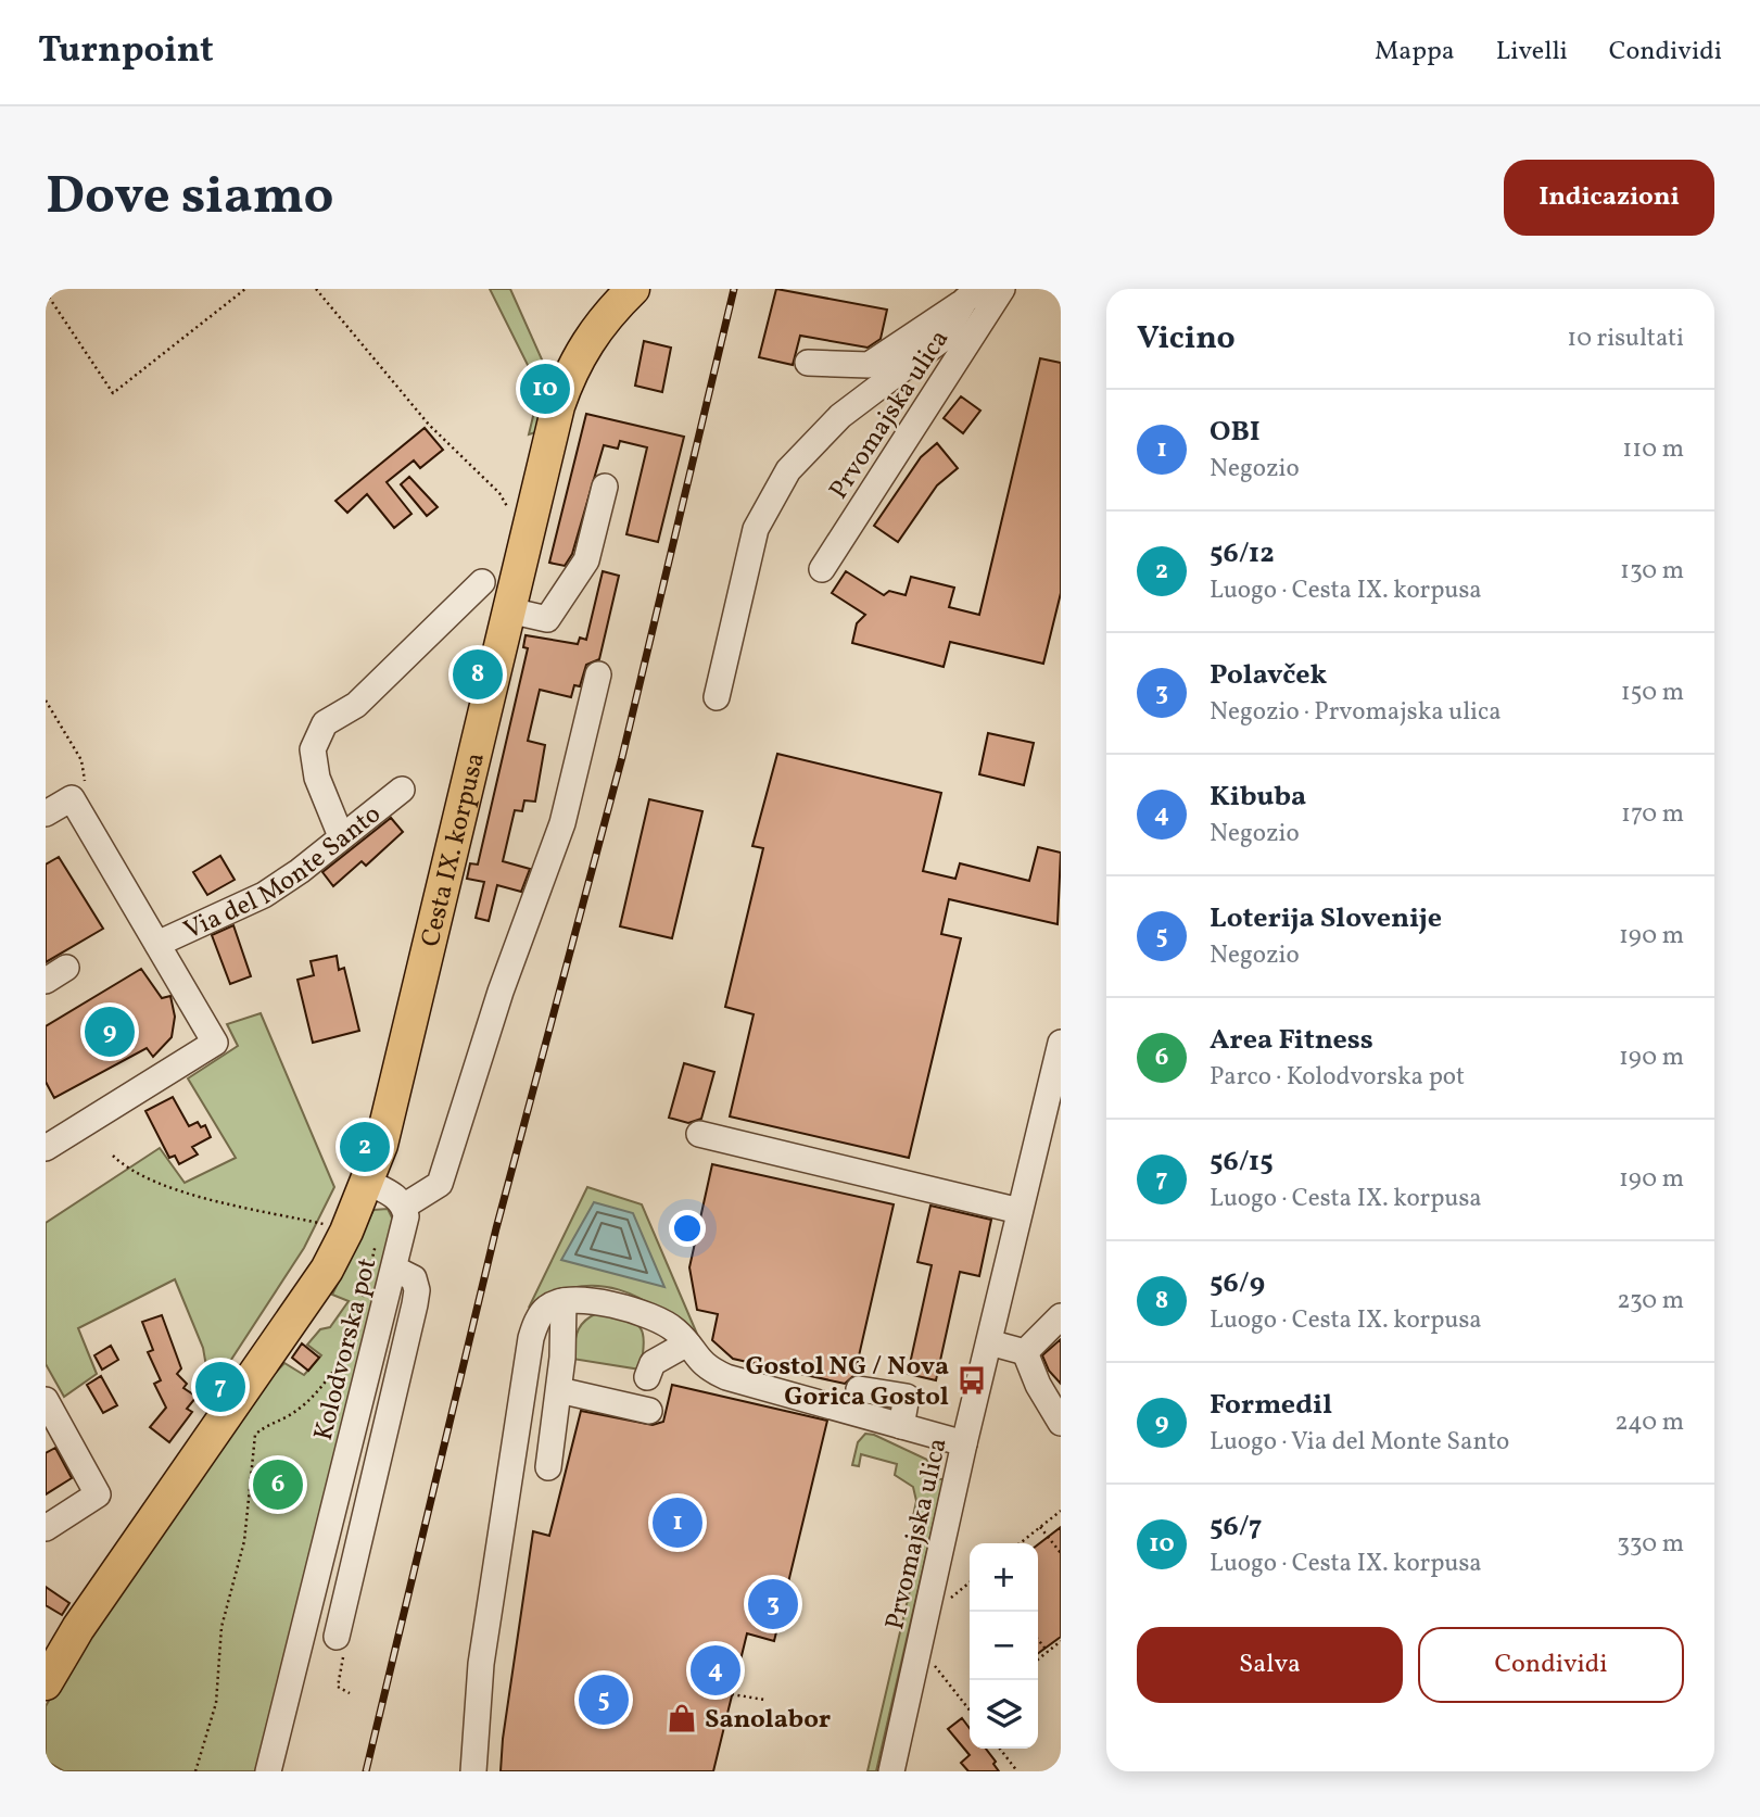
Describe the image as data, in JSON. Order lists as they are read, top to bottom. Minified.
{"streets":{"main road":["Cesta IX. korpusa"],"street":["Prvomajska ulica","Via del Monte Santo","Kolodvorska pot"]},"places":{"bus stop":["Gostol NG / Nova Gorica Gostol"],"shop":["Sanolabor"]},"page":{"header":"Turnpoint","nav":["Mappa","Livelli","Condividi"],"buttons":["Indicazioni",["Salva","Condividi"]],"title":"Dove siamo","heading":["Vicino","10 risultati"],"pins":["10","8","9","2","7","6","1","3","4","5"],"list":[{"mark":"1","name":"OBI","note":"Negozio","value":"110 m"},{"mark":"2","name":"56/12","note":"Luogo · Cesta IX. korpusa","value":"130 m"},{"mark":"3","name":"Polavček","note":"Negozio · Prvomajska ulica","value":"150 m"},{"mark":"4","name":"Kibuba","note":"Negozio","value":"170 m"},{"mark":"5","name":"Loterija Slovenije","note":"Negozio","value":"190 m"},{"mark":"6","name":"Area Fitness","note":"Parco · Kolodvorska pot","value":"190 m"},{"mark":"7","name":"56/15","note":"Luogo · Cesta IX. korpusa","value":"190 m"},{"mark":"8","name":"56/9","note":"Luogo · Cesta IX. korpusa","value":"230 m"},{"mark":"9","name":"Formedil","note":"Luogo · Via del Monte Santo","value":"240 m"},{"mark":"10","name":"56/7","note":"Luogo · Cesta IX. korpusa","value":"330 m"}],"map_buttons":["+","−"]}}
